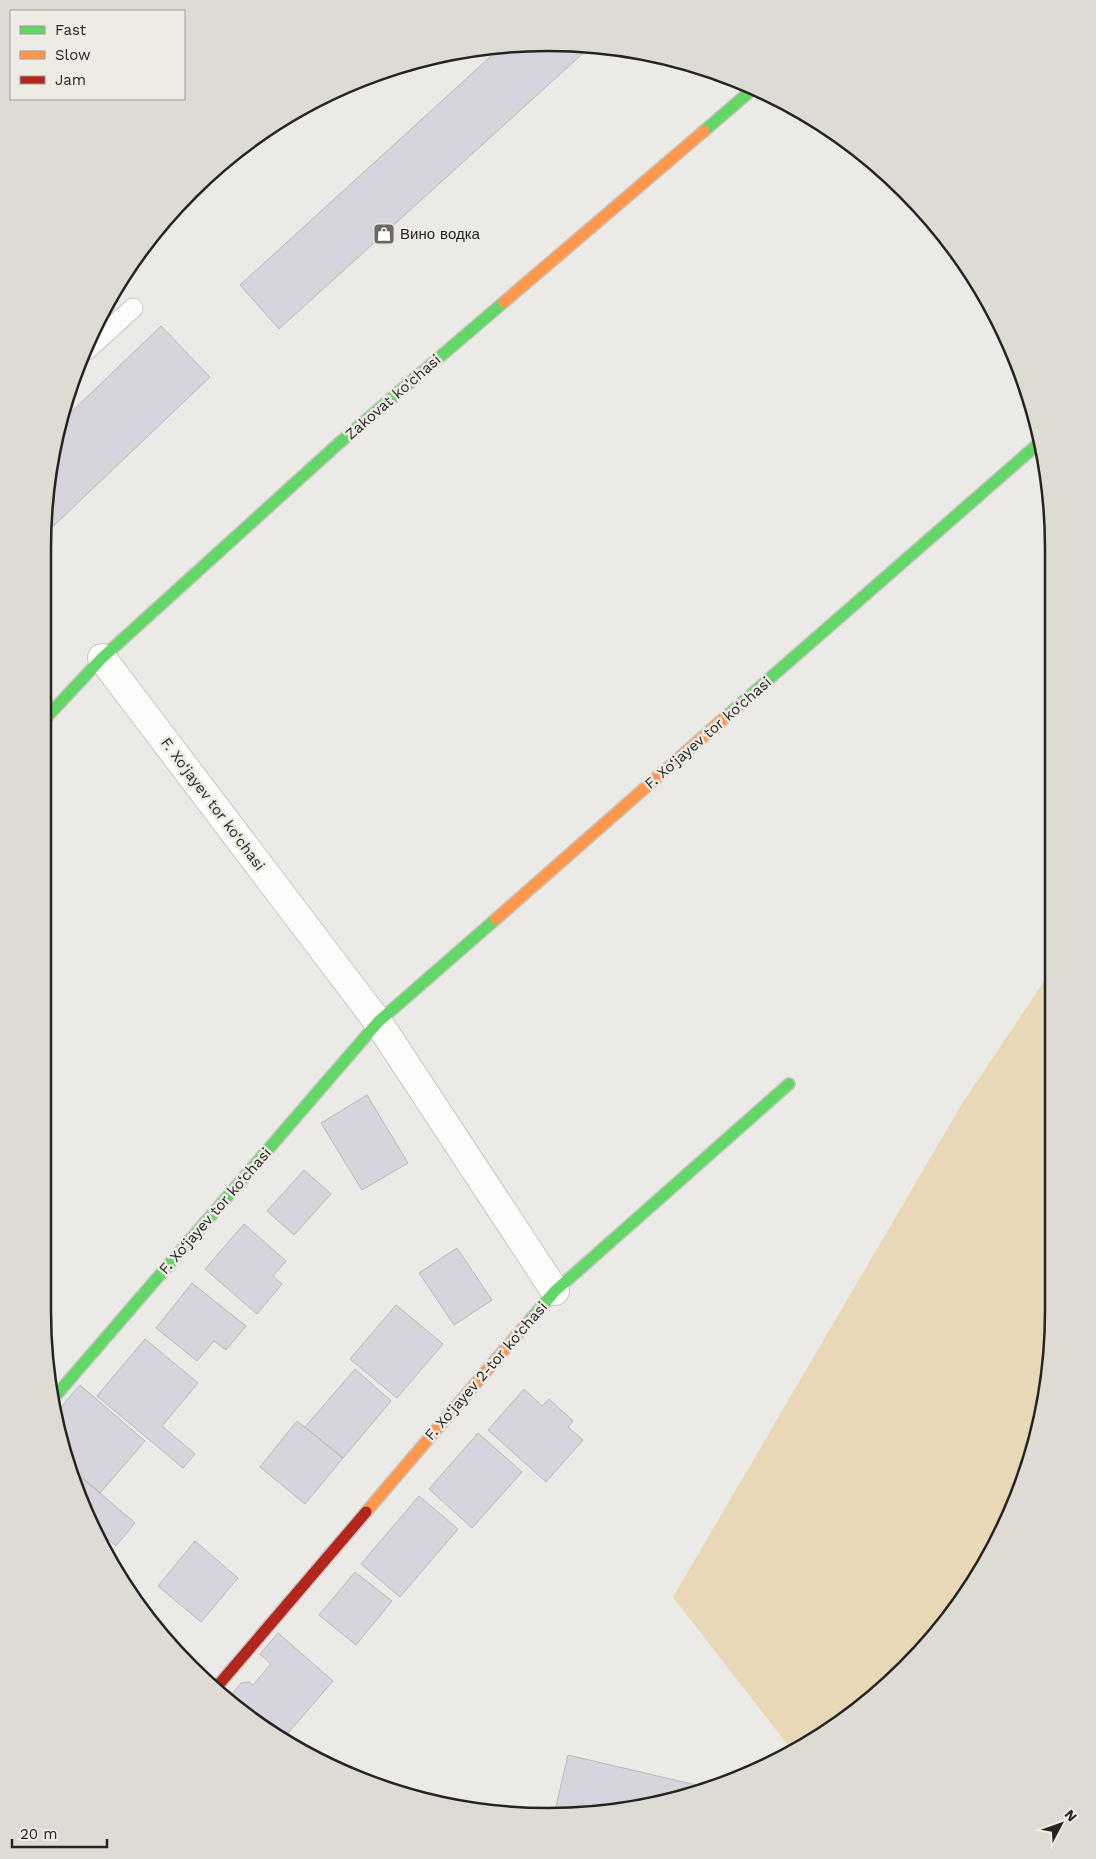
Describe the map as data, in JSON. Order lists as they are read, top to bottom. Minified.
{"streets":{"street":["Zakovat ko'chasi","F. Xo‘jayev tor ko‘chasi","F. Xo‘jayev 2-tor ko‘chasi"]},"crossings":[["Zakovat ko'chasi","F. Xo‘jayev tor ko‘chasi"],["F. Xo‘jayev tor ko‘chasi","F. Xo‘jayev 2-tor ko‘chasi"]],"places":{"shop":["Вино водка"]},"legend":["Fast","Slow","Jam"],"scale_bar":"20 m","north":"top right"}
